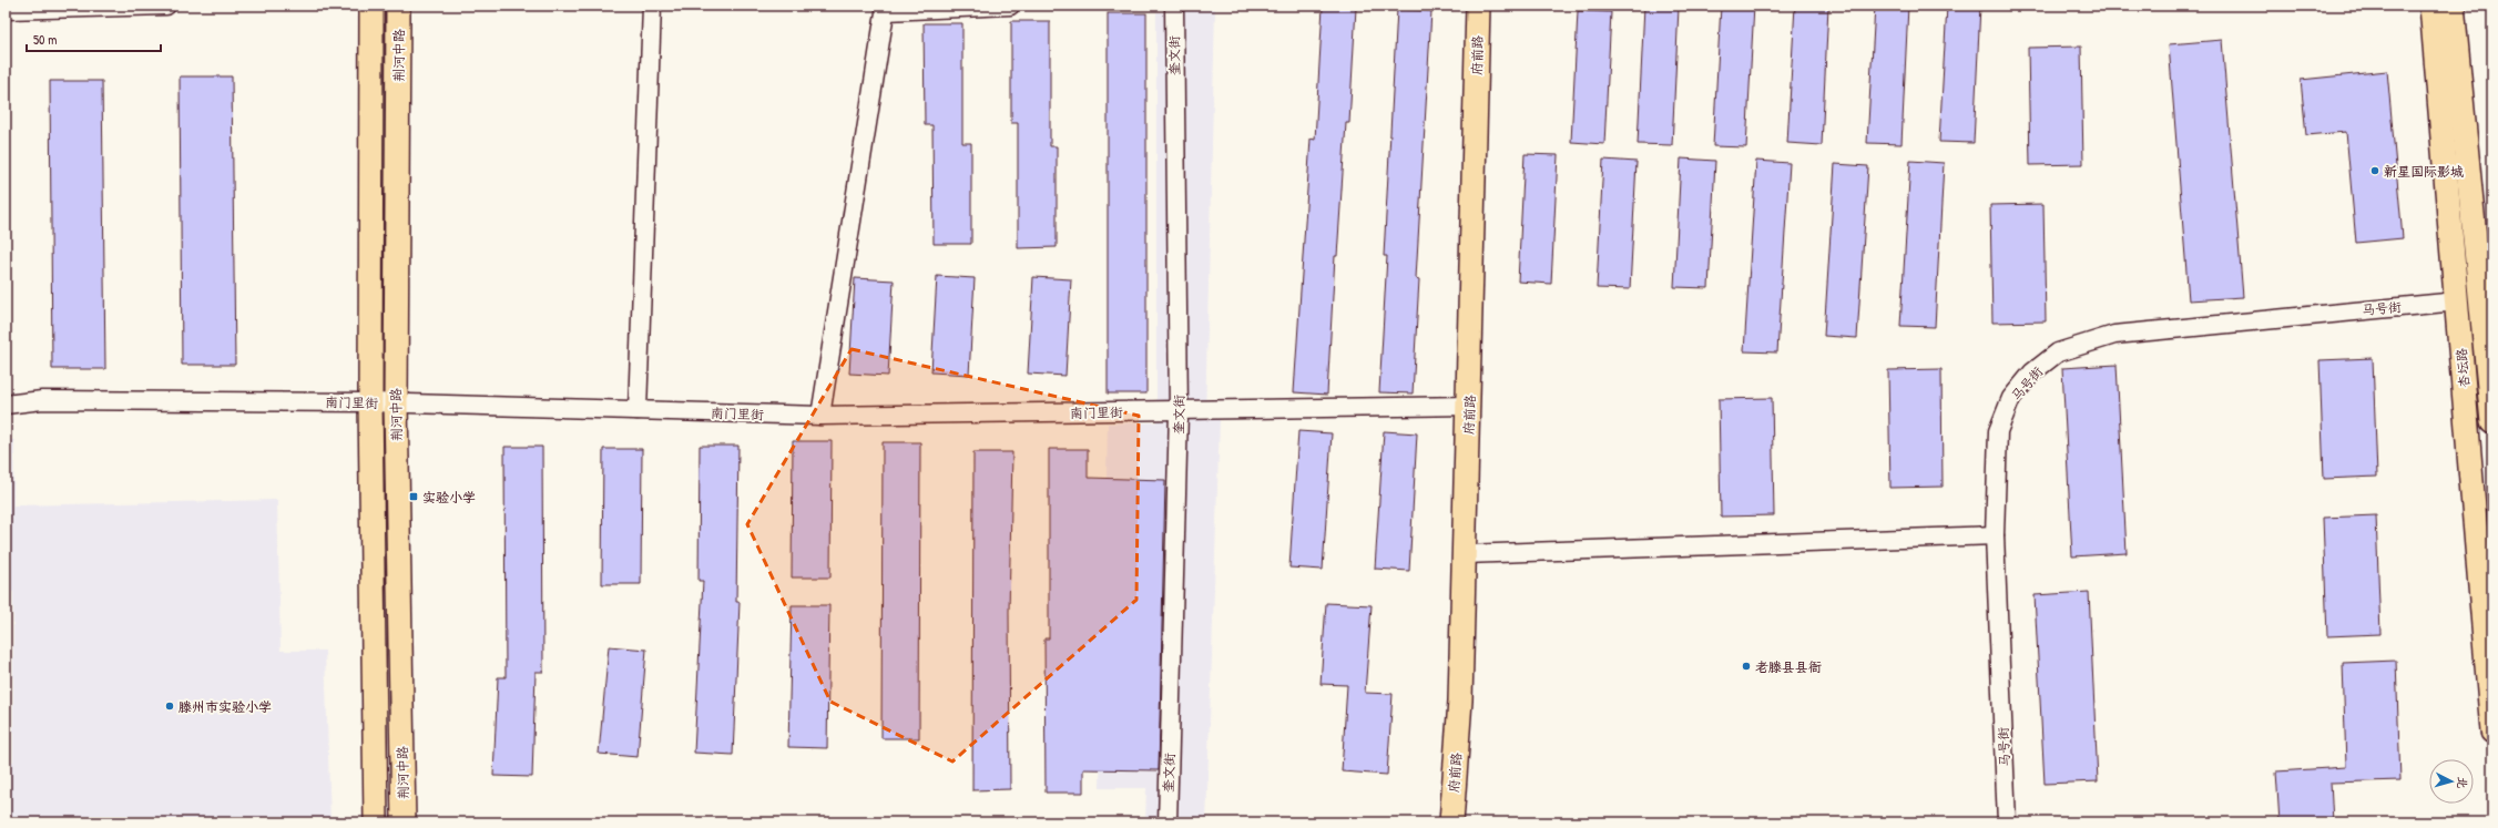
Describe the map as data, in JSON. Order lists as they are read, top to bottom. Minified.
{"streets":{"main road":["荆河中路","府前路","杏坛路"],"street":["奎文街","马号街","南门里街"]},"crossings":[["荆河中路","南门里街"],["奎文街","南门里街"],["府前路","南门里街"],["马号街","杏坛路"]],"places":{"other":["新星国际影城","老滕县县衙","滕州市实验小学"],"transit":["实验小学"]},"scale_bar":"50 m","north":"right"}
